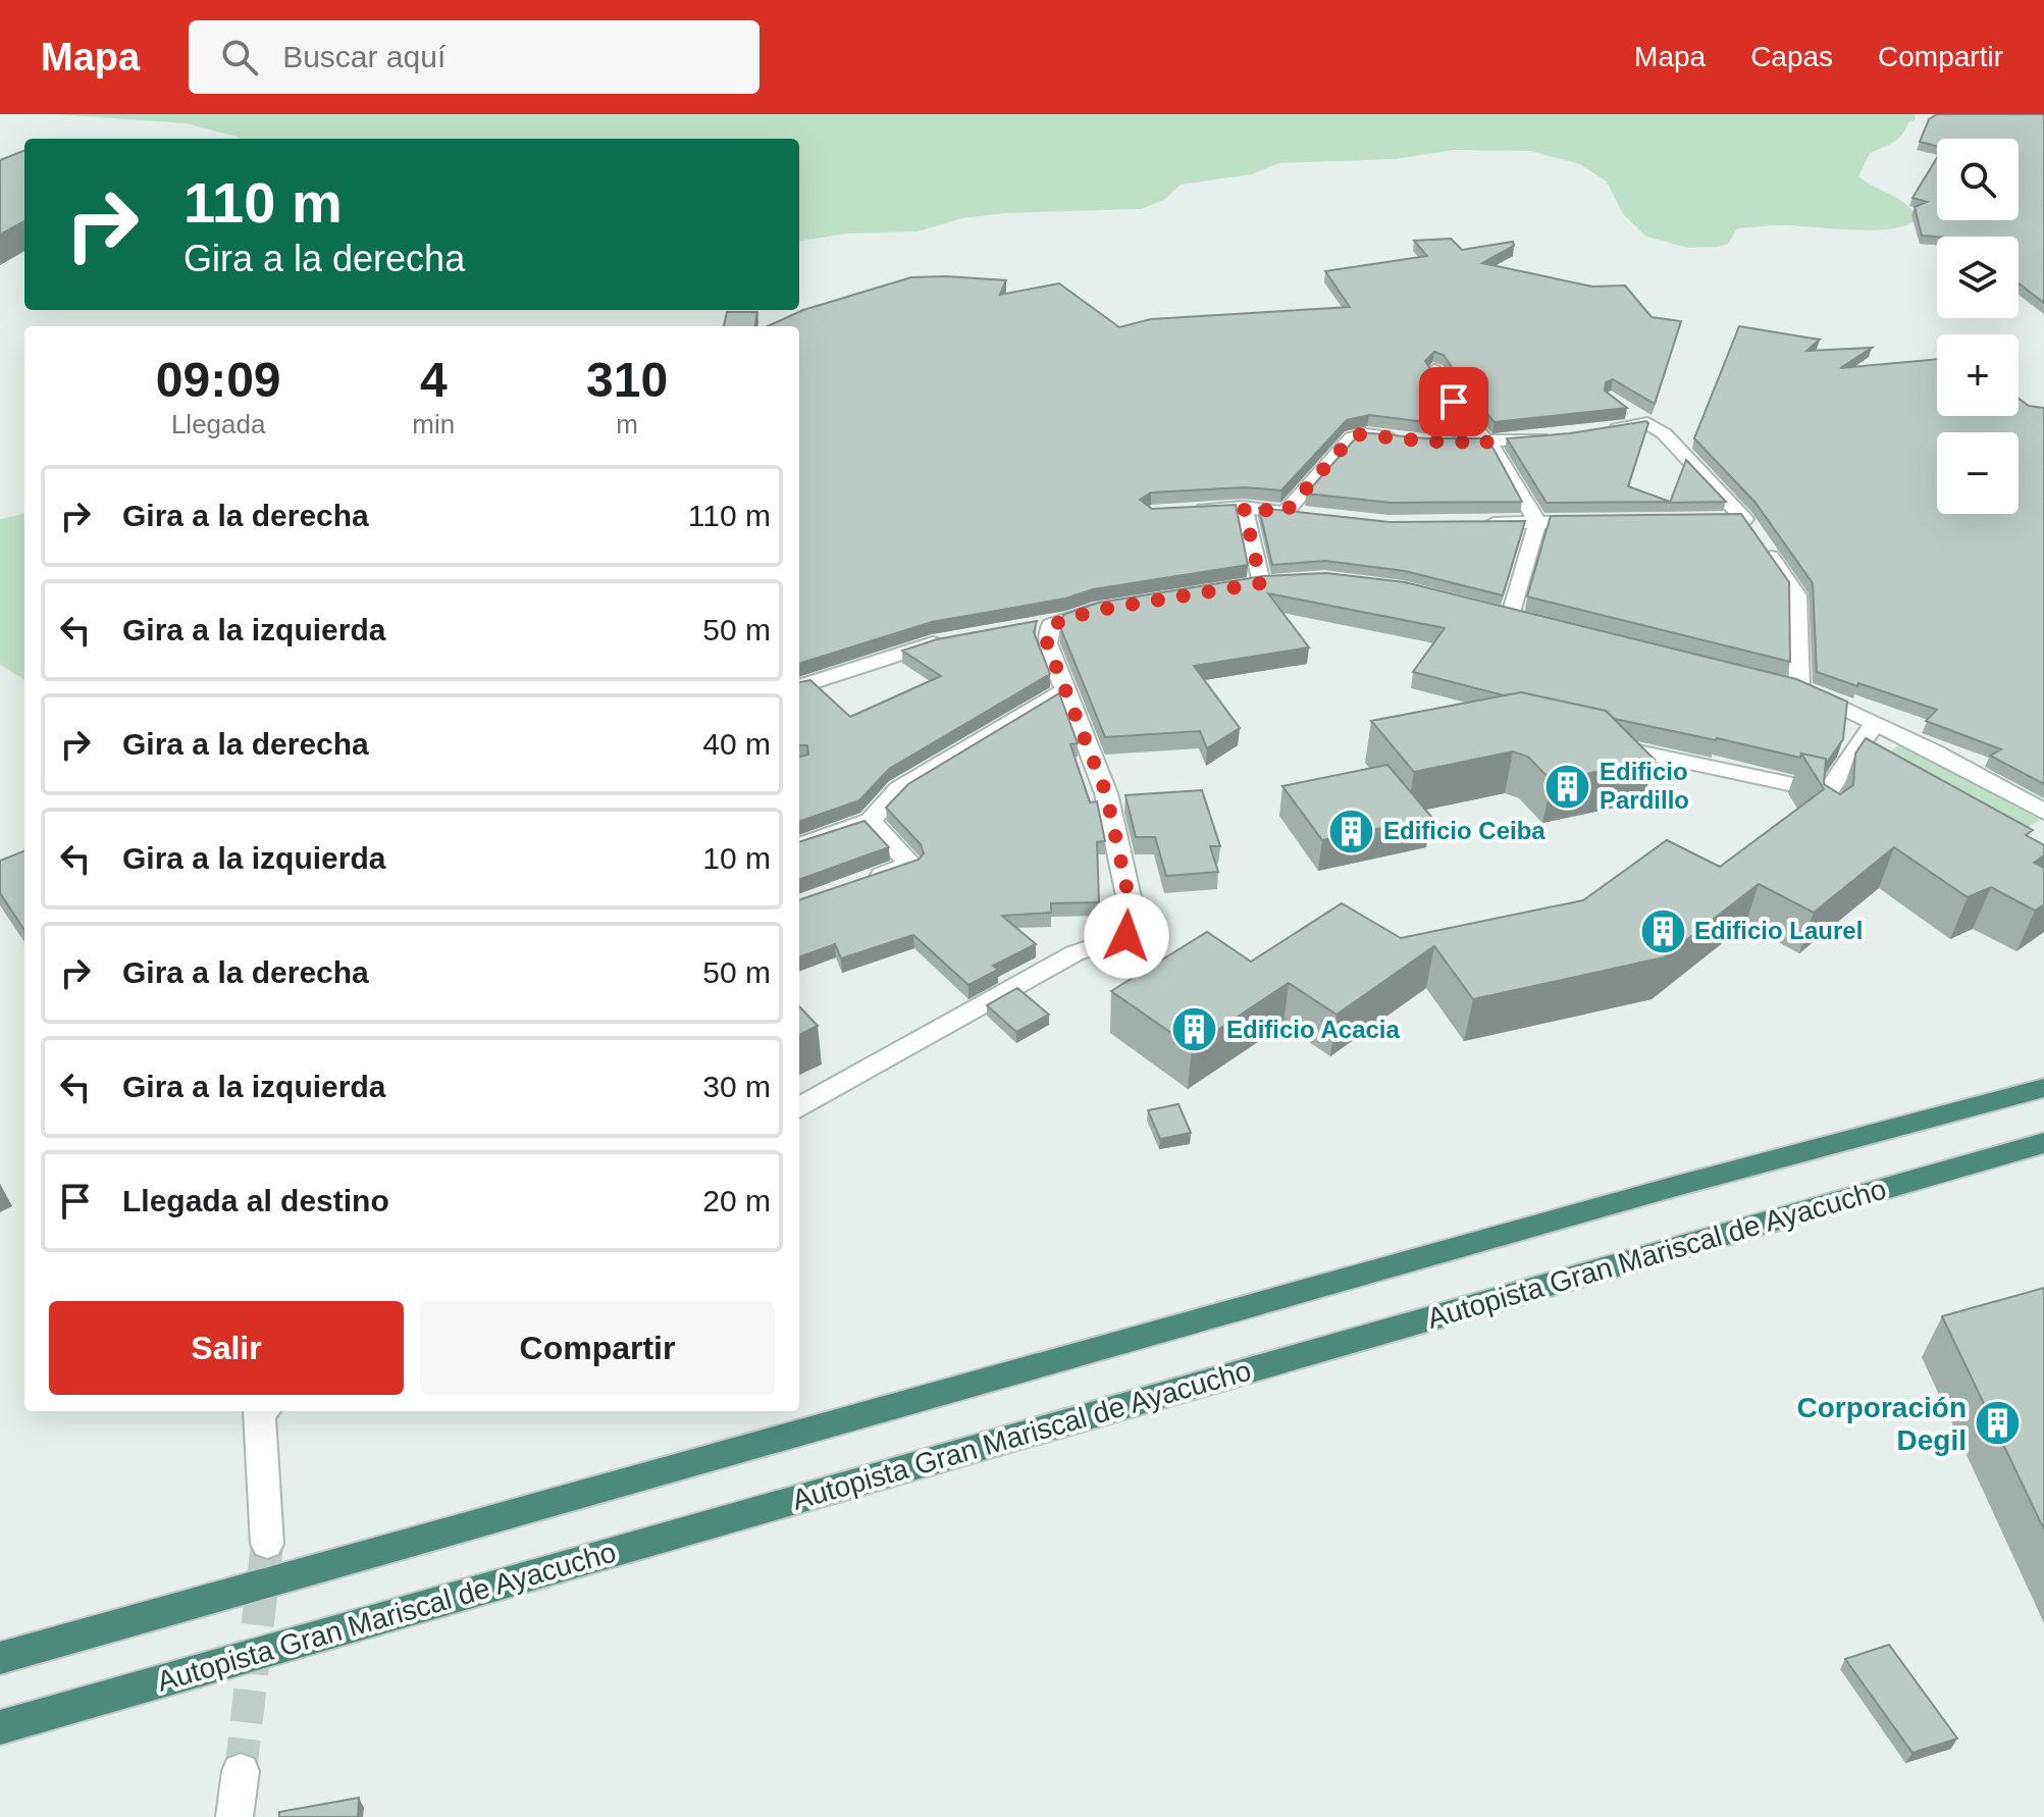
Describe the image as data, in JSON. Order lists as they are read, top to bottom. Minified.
{"streets":{"highway":["Autopista Gran Mariscal de Ayacucho"]},"places":{"building":["Edificio Pardillo","Edificio Ceiba","Edificio Laurel","Edificio Acacia","Corporación Degil"]},"page":{"header":"Mapa","search":"Buscar aquí","nav":["Mapa","Capas","Compartir"],"map_buttons":["+","−"],"turn":["110 m","Gira a la derecha"],"eta":["09:09","Llegada","4","min","310","m"],"list":[{"name":"Gira a la derecha","value":"110 m"},{"name":"Gira a la izquierda","value":"50 m"},{"name":"Gira a la derecha","value":"40 m"},{"name":"Gira a la izquierda","value":"10 m"},{"name":"Gira a la derecha","value":"50 m"},{"name":"Gira a la izquierda","value":"30 m"},{"name":"Llegada al destino","value":"20 m"}],"buttons":["Salir","Compartir"]}}
